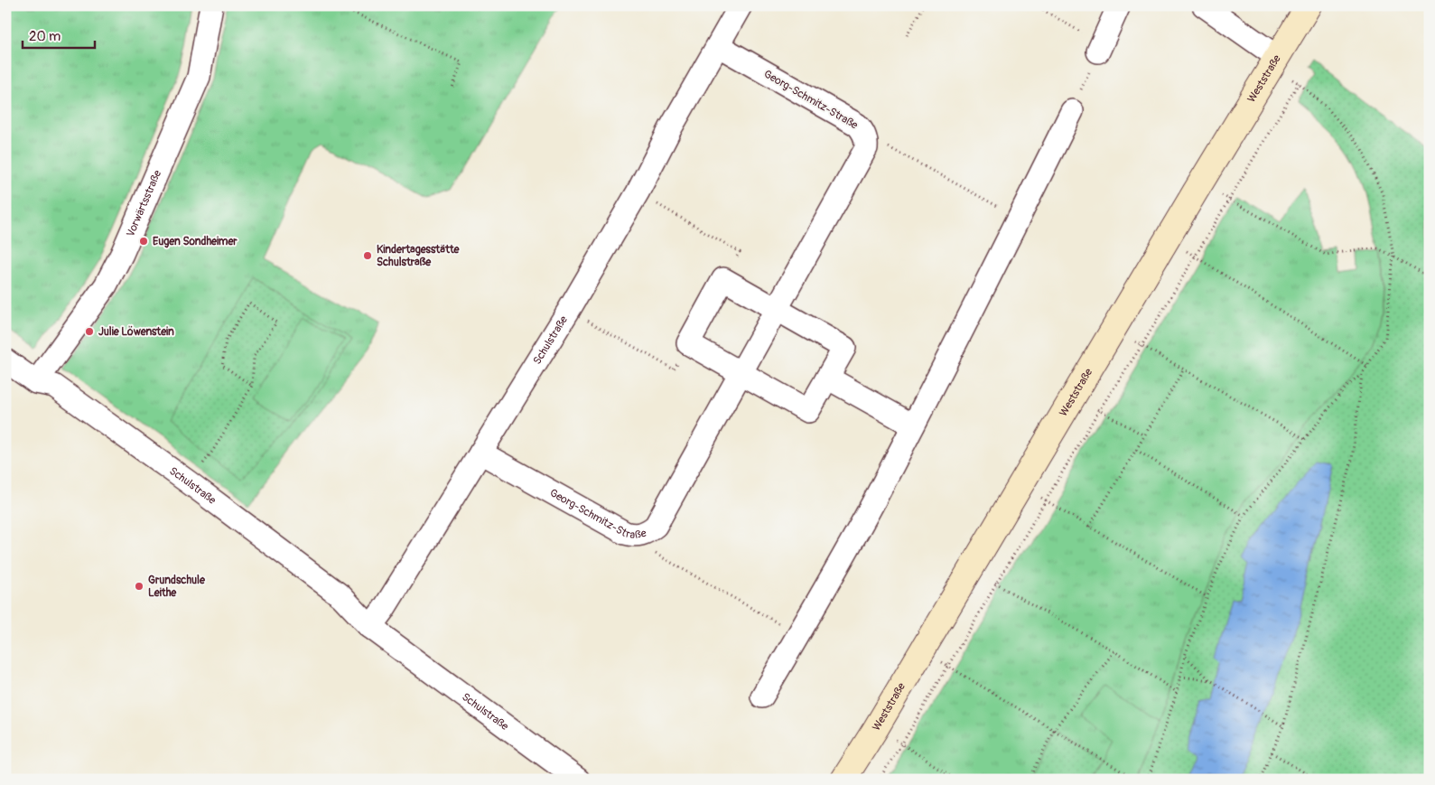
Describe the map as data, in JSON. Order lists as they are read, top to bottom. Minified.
{"streets":{"street":["Weststraße","Georg-Schmitz-Straße","Vorwärtsstraße","Schulstraße"]},"crossings":[["Georg-Schmitz-Straße","Schulstraße"],["Vorwärtsstraße","Schulstraße"]],"places":["Eugen Sondheimer","Kindertagesstätte Schulstraße","Julie Löwenstein","Grundschule Leithe"],"scale_bar":"20 m"}
